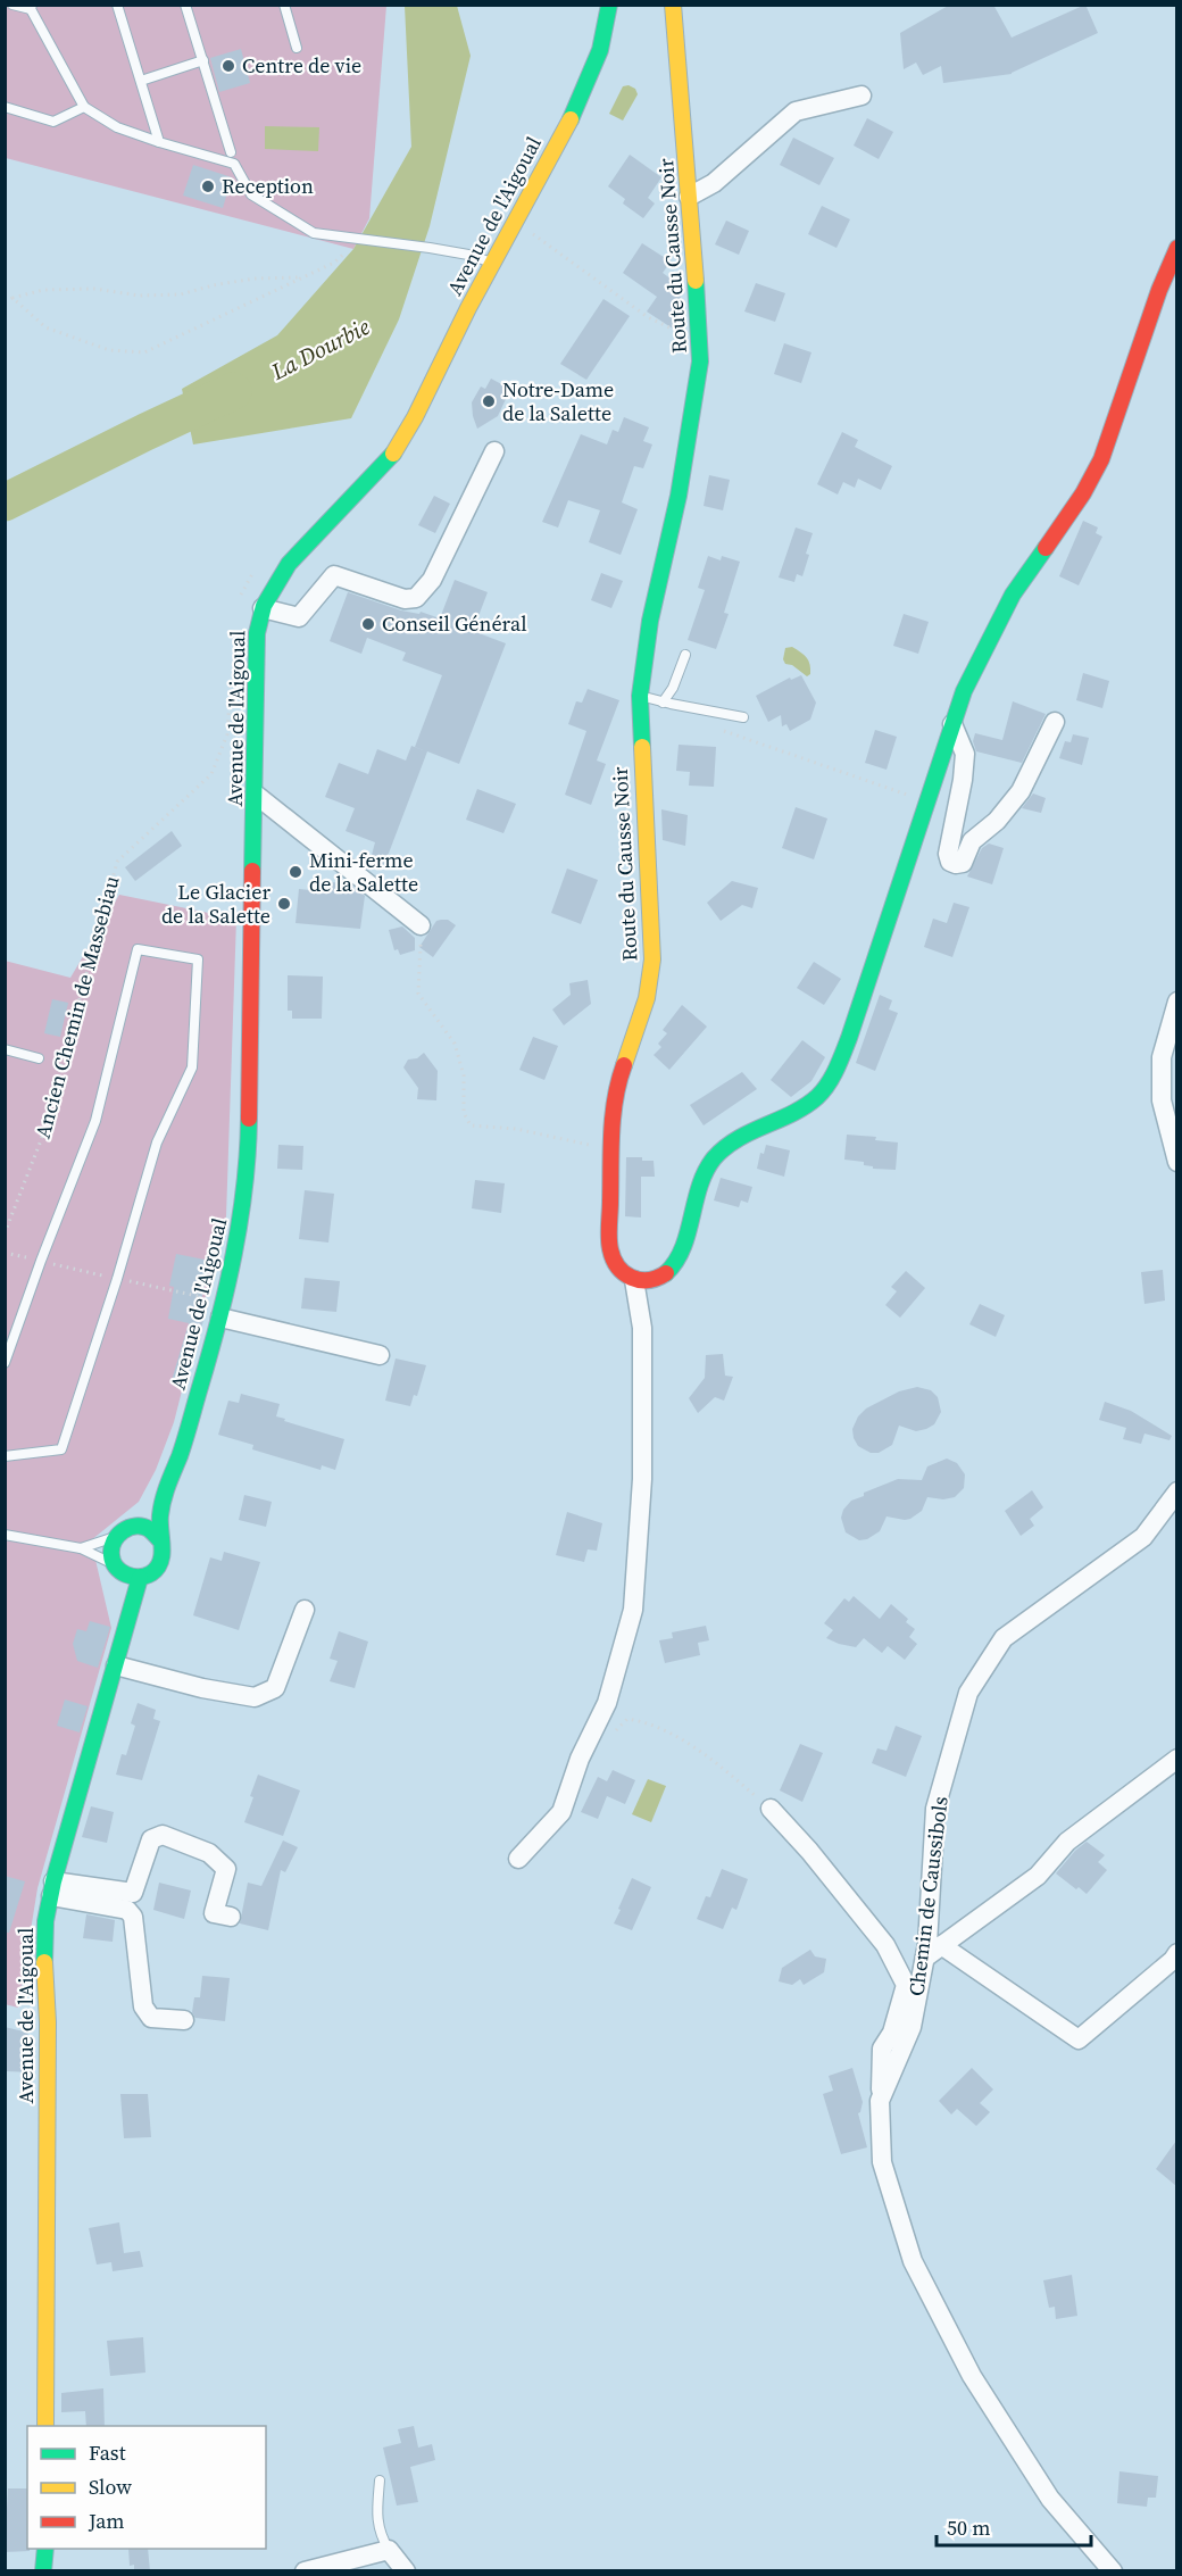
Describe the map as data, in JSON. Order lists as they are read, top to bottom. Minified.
{"streets":{"main road":["Avenue de l'Aigoual","Route du Causse Noir"],"street":["Chemin de Caussibols"],"path":["Ancien Chemin de Massebiau"]},"water":["La Dourbie"],"places":["Centre de vie","Reception","Notre-Dame de la Salette","Conseil Général","Mini-ferme de la Salette","Le Glacier de la Salette"],"legend":["Fast","Slow","Jam"],"scale_bar":"50 m"}
